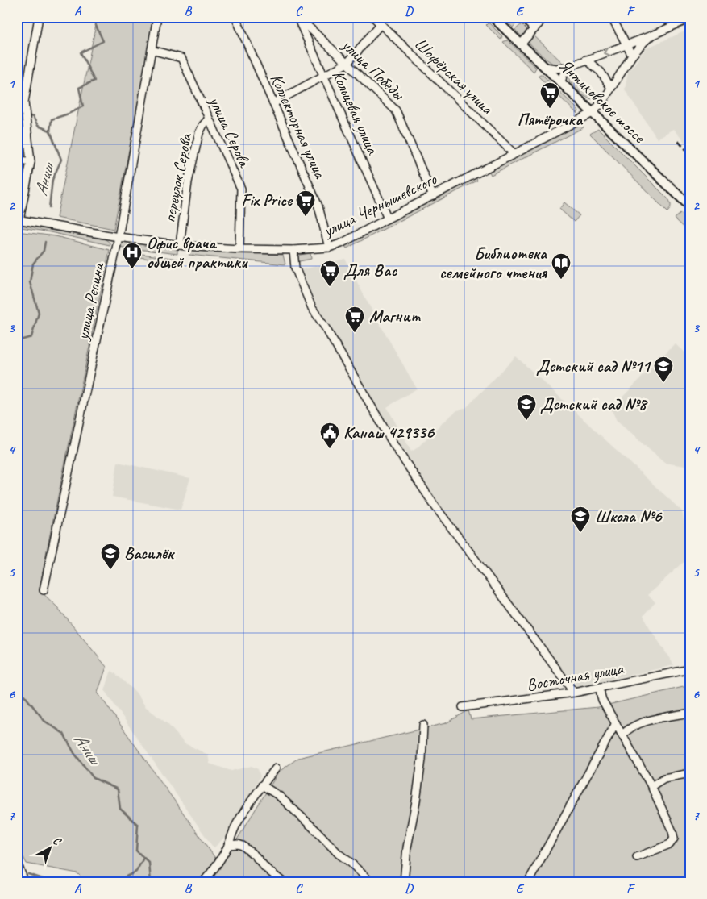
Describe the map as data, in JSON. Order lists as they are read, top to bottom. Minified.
{"streets":{"main road":["Янтиковское шоссе"],"street":["улица Победы","Шофёрская улица","Кольцевая улица","Коллекторная улица","улица Серова","переулок Серова","улица Чернышевского","улица Репина","Восточная улица"]},"crossings":[["улица Победы","Кольцевая улица"],["улица Победы","улица Чернышевского"],["Шофёрская улица","улица Чернышевского"],["Янтиковское шоссе","улица Чернышевского"],["Кольцевая улица","улица Чернышевского"],["Коллекторная улица","улица Чернышевского"],["улица Серова","переулок Серова"],["улица Серова","улица Чернышевского"],["улица Серова","улица Репина"],["переулок Серова","улица Чернышевского"],["улица Чернышевского","улица Репина"]],"water":["Аниш"],"places":{"supermarket":["Пятёрочка","Fix Price","Для Вас","Магнит"],"hospital":["Офис врача общей практики"],"library":["Библиотека семейного чтения"],"school or university":["Детский сад №11","Детский сад №8","Школа №6","Василёк"],"public building":["Канаш 429336"]},"north":"top right","grid":{"columns":["A","B","C","D","E","F"],"rows":["1","2","3","4","5","6","7"]}}
